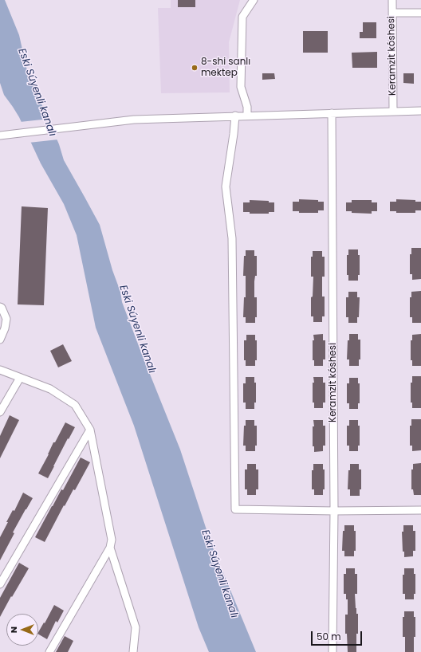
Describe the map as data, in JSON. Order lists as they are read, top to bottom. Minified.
{"streets":{"street":["Keramzit kóshesi"]},"water":["Eski Súyenli kanalı"],"places":["8-shi sanlı mektep"],"scale_bar":"50 m","north":"left"}
